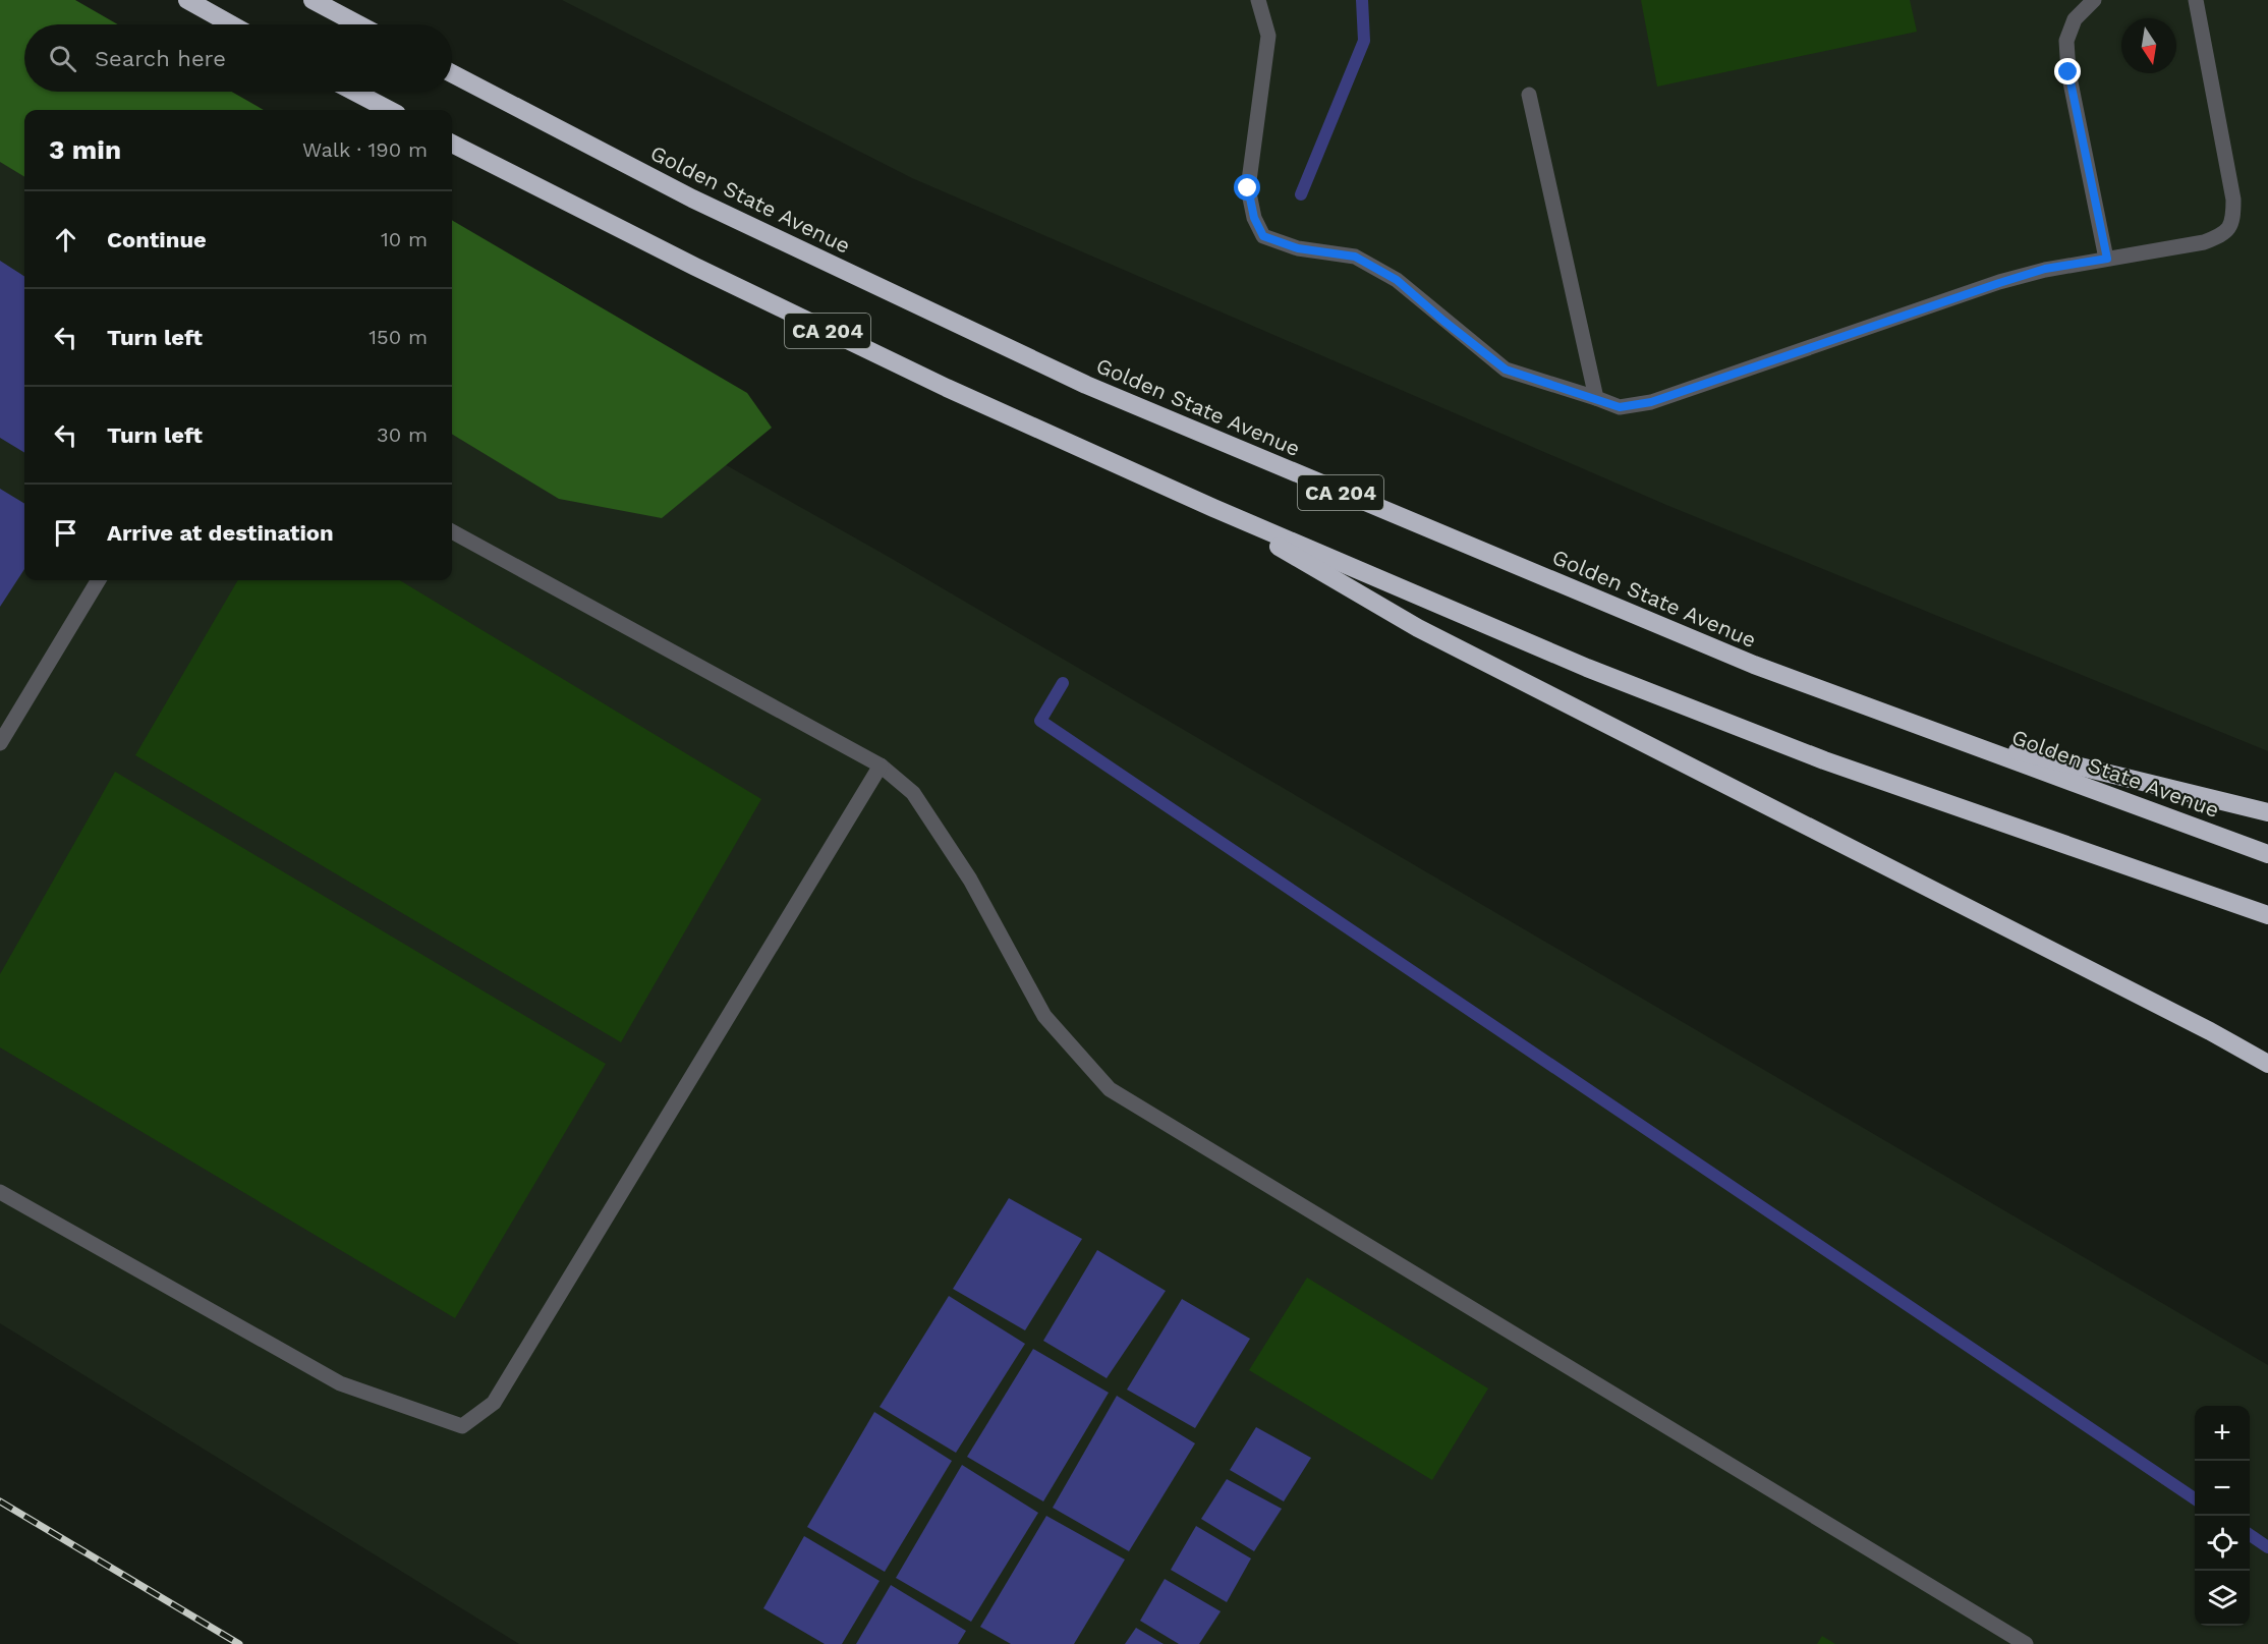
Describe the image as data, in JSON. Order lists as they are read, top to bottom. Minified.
{"streets":{"highway":["Golden State Avenue","CA 204"]},"north":"bottom","page":{"search":"Search here","heading":["3 min","Walk · 190 m"],"list":[["Continue","10 m"],["Turn left","150 m"],["Turn left","30 m"],"Arrive at destination"],"map_buttons":["+","−"]}}
